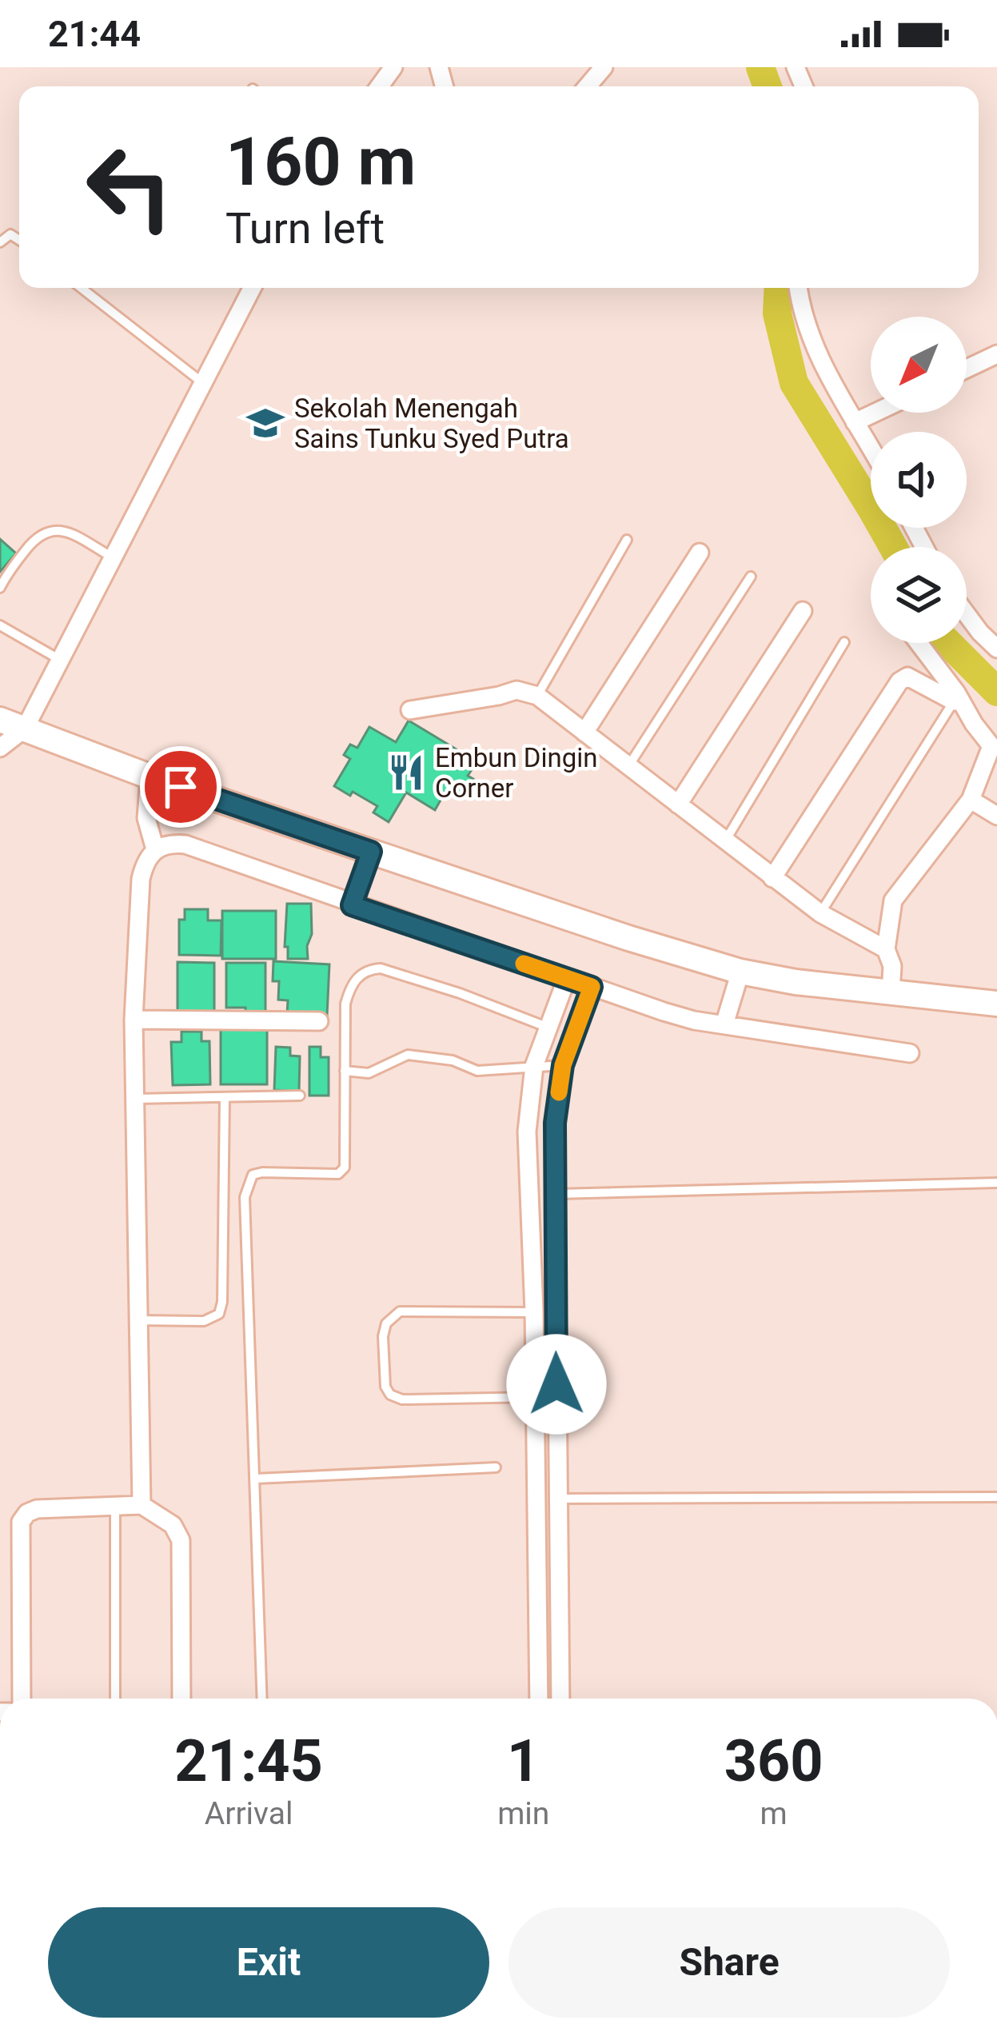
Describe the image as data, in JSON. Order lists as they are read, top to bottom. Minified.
{"places":{"school or university":["Sekolah Menengah Sains Tunku Syed Putra"],"restaurant":["Embun Dingin Corner"]},"north":"bottom left","page":{"status":"21:44","turn":["160 m","Turn left"],"eta":["21:45","Arrival","1","min","360","m"],"buttons":["Exit","Share"]}}
